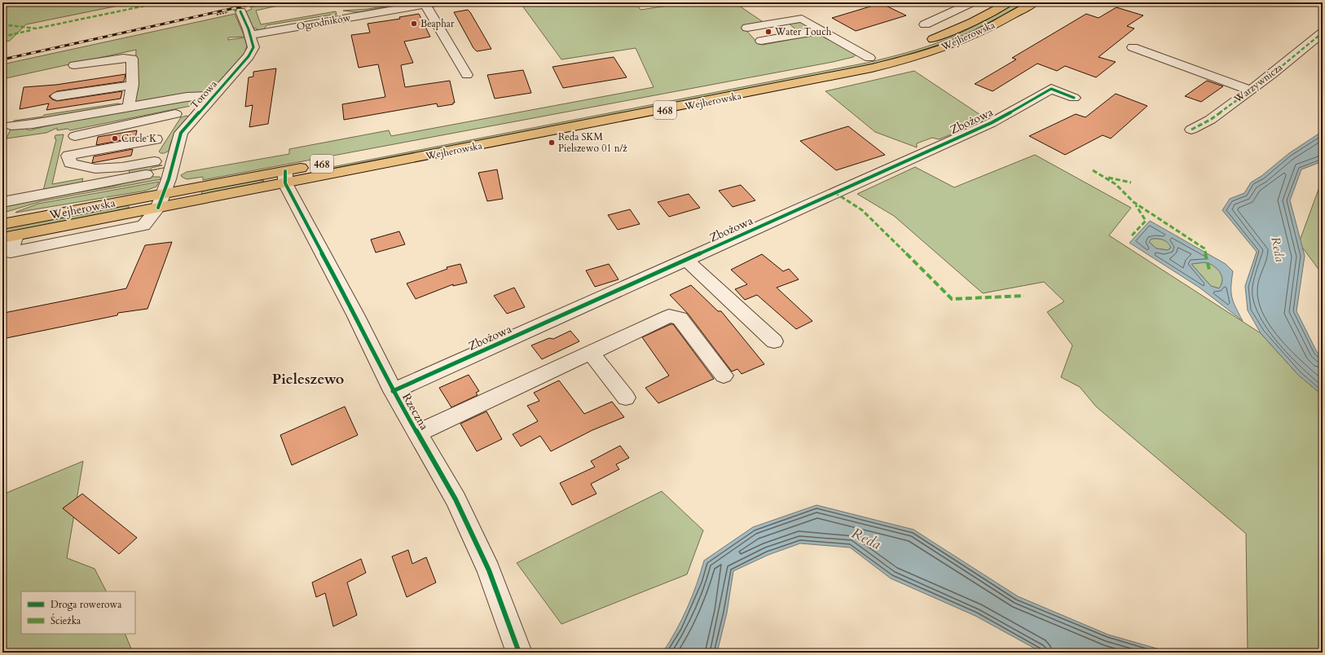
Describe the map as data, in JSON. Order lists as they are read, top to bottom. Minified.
{"streets":{"main road":["Wejherowska","468"],"street":["Ogrodników","Warzywnicza","Torowa","Zbożowa","Rzeczna"]},"crossings":[["Ogrodników","Torowa"],["Wejherowska","Torowa"],["Wejherowska","Rzeczna"],["Zbożowa","Rzeczna"]],"districts":["Pieleszewo"],"water":["Reda"],"places":["Beaphar","Water Touch","Circle K","Reda SKM Pielszewo 01 n/ż"],"legend":["Droga rowerowa","Ścieżka"]}
